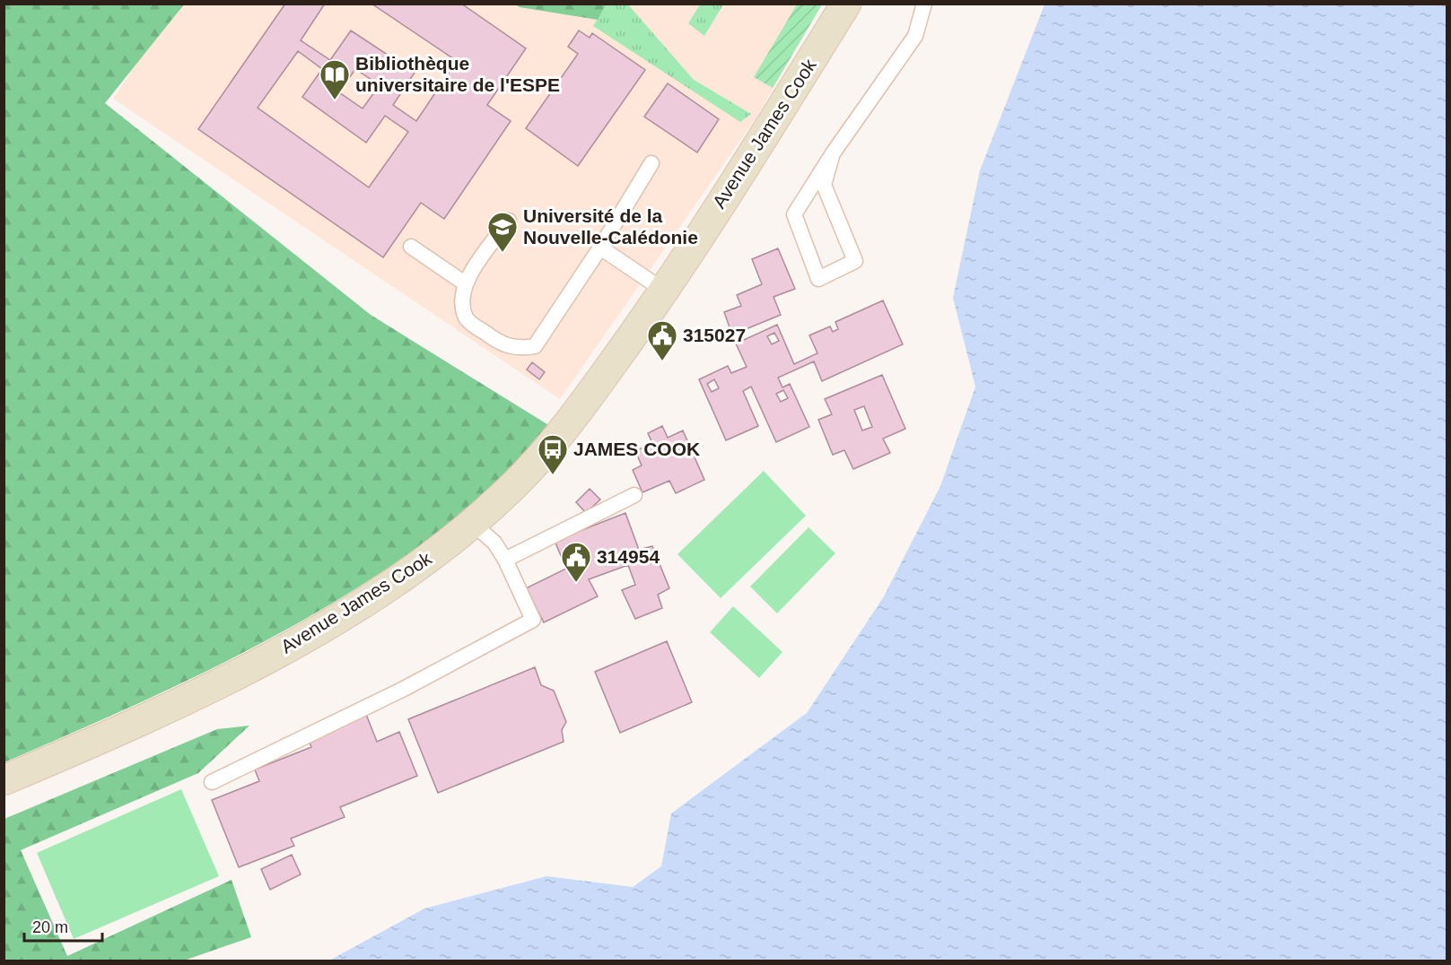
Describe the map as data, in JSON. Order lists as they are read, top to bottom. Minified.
{"streets":{"main road":["Avenue James Cook"]},"places":{"library":["Bibliothèque universitaire de l'ESPE"],"school or university":["Université de la Nouvelle-Calédonie"],"public building":["315027","314954"],"bus stop":["JAMES COOK"]},"scale_bar":"20 m"}
